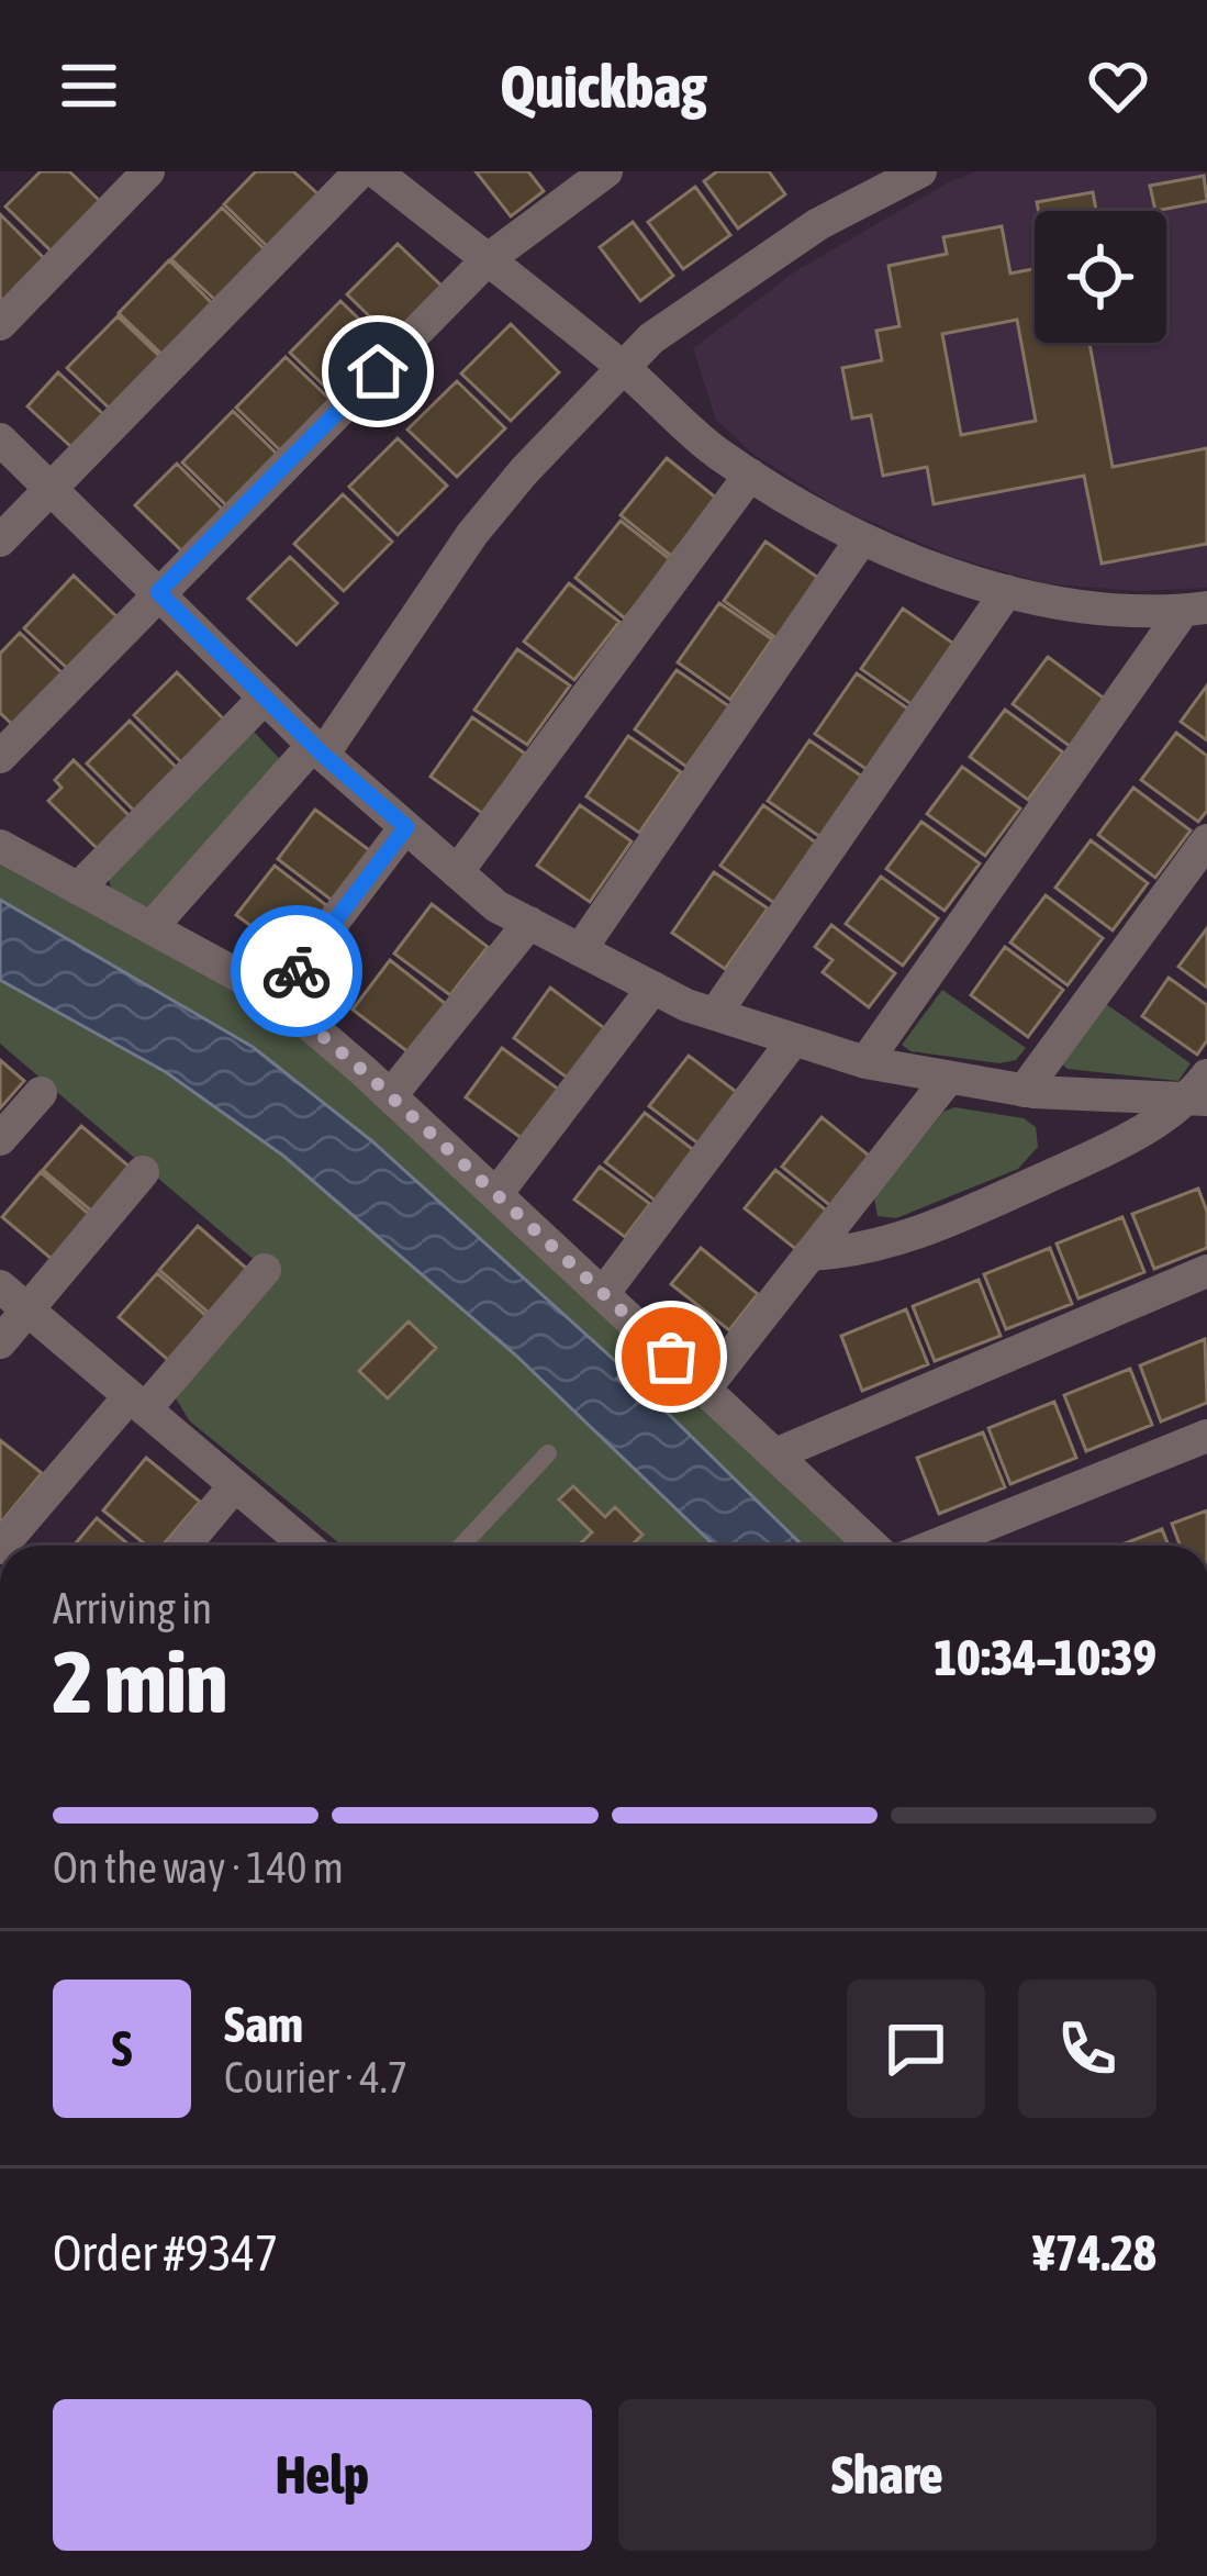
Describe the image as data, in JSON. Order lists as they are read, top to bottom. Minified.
{"page":{"header":"Quickbag","heading":["2 min","Arriving in","10:34–10:39"],"panel":["Sam","Courier · 4.7","Order #9347","¥74.28"],"bar":"On the way · 140 m","round":"S","buttons":["Help","Share"]}}
